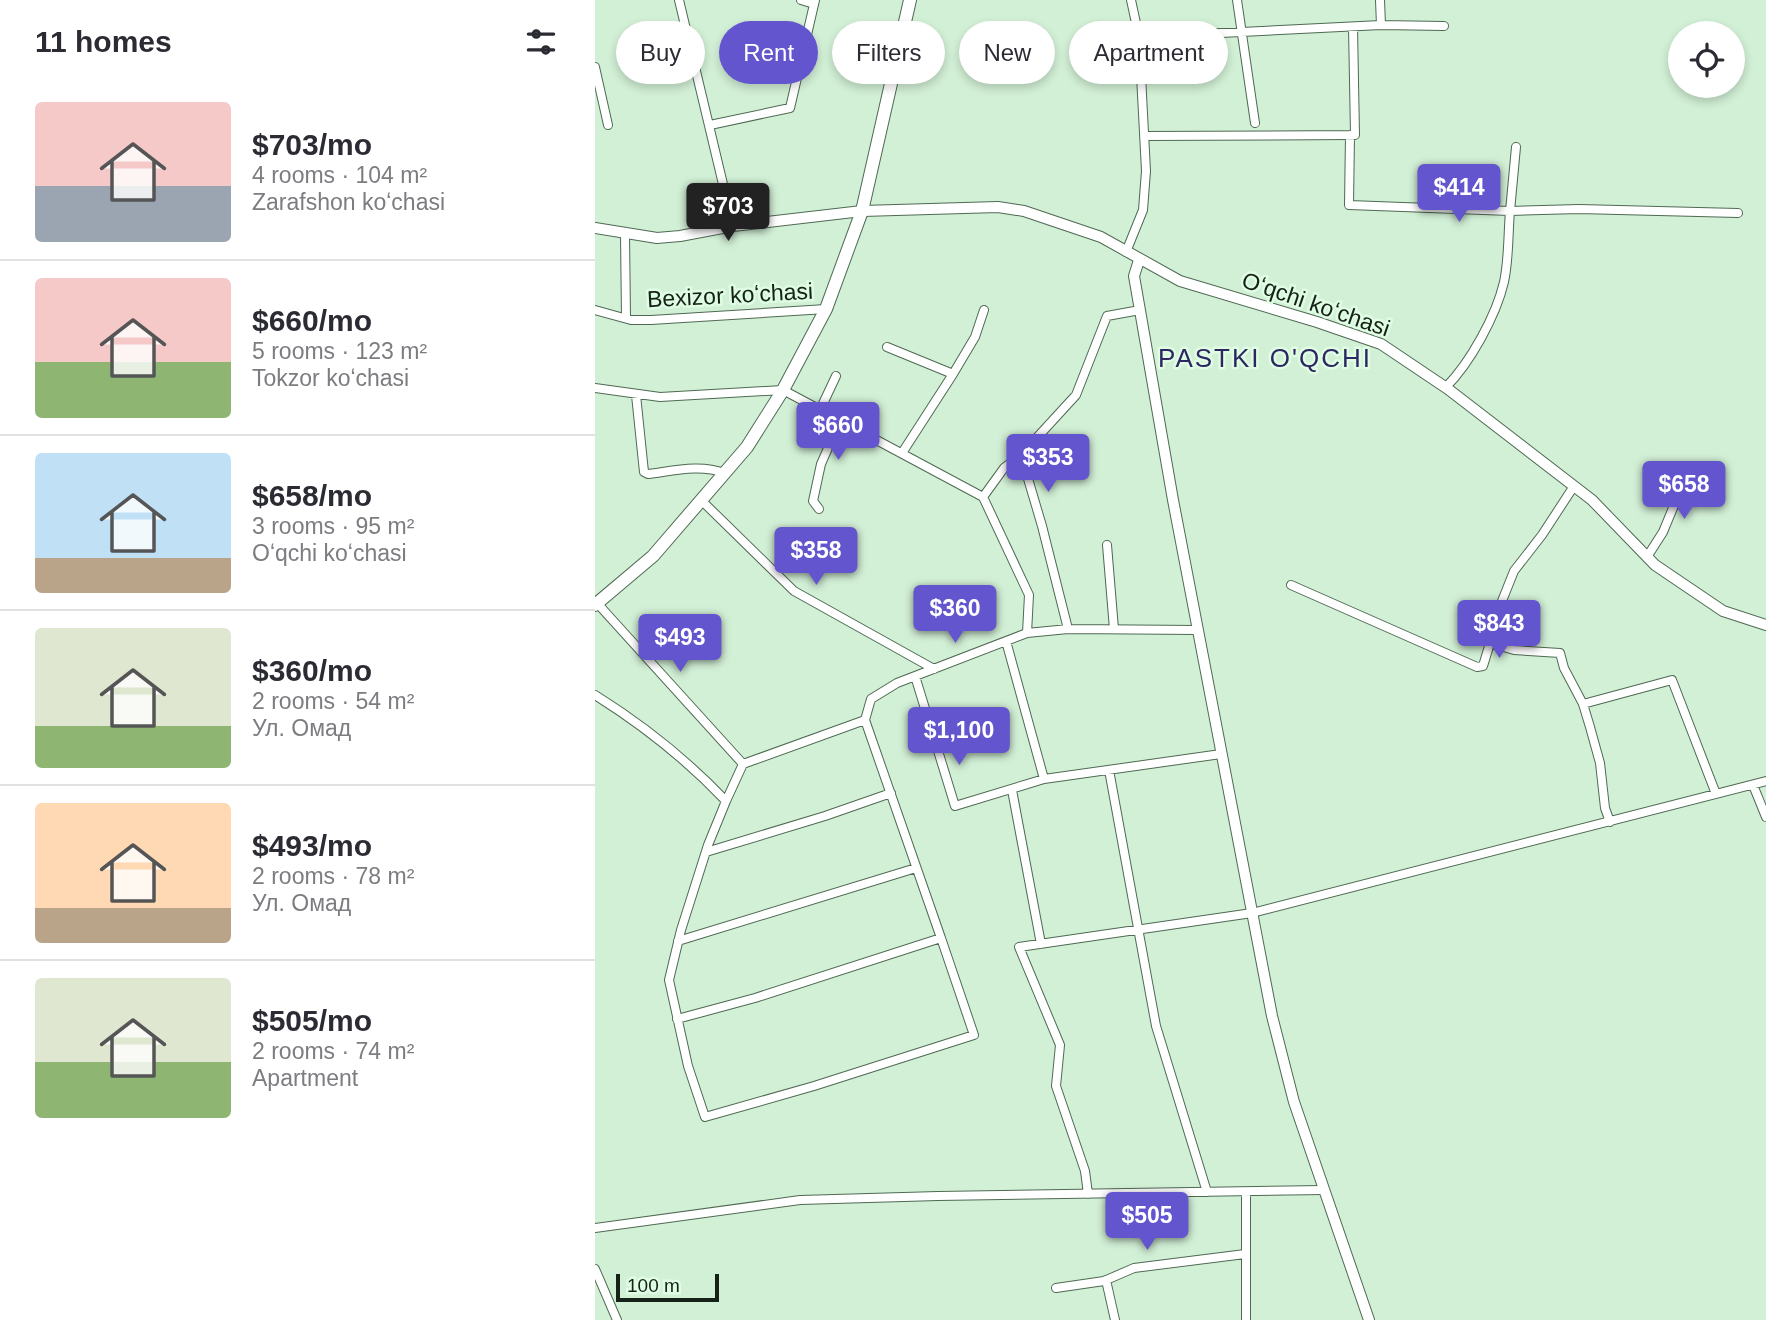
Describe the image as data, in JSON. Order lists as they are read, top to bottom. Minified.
{"streets":{"main road":["Oʻqchi koʻchasi"],"street":["Bexizor koʻchasi"]},"districts":["PASTKI O'QCHI"],"scale_bar":"100 m","page":{"heading":"11 homes","chip":["Buy","Rent","Filters","New","Apartment"],"list":[{"name":"$703/mo","note":"4 rooms · 104 m² · Zarafshon koʻchasi"},{"name":"$660/mo","note":"5 rooms · 123 m² · Tokzor koʻchasi"},{"name":"$658/mo","note":"3 rooms · 95 m² · Oʻqchi koʻchasi"},{"name":"$360/mo","note":"2 rooms · 54 m² · Ул. Омад"},{"name":"$493/mo","note":"2 rooms · 78 m² · Ул. Омад"},{"name":"$505/mo","note":"2 rooms · 74 m² · Apartment"}],"price":["$414","$703","$660","$353","$658","$358","$360","$843","$493","$1,100","$505"],"scale":"100 m"}}
